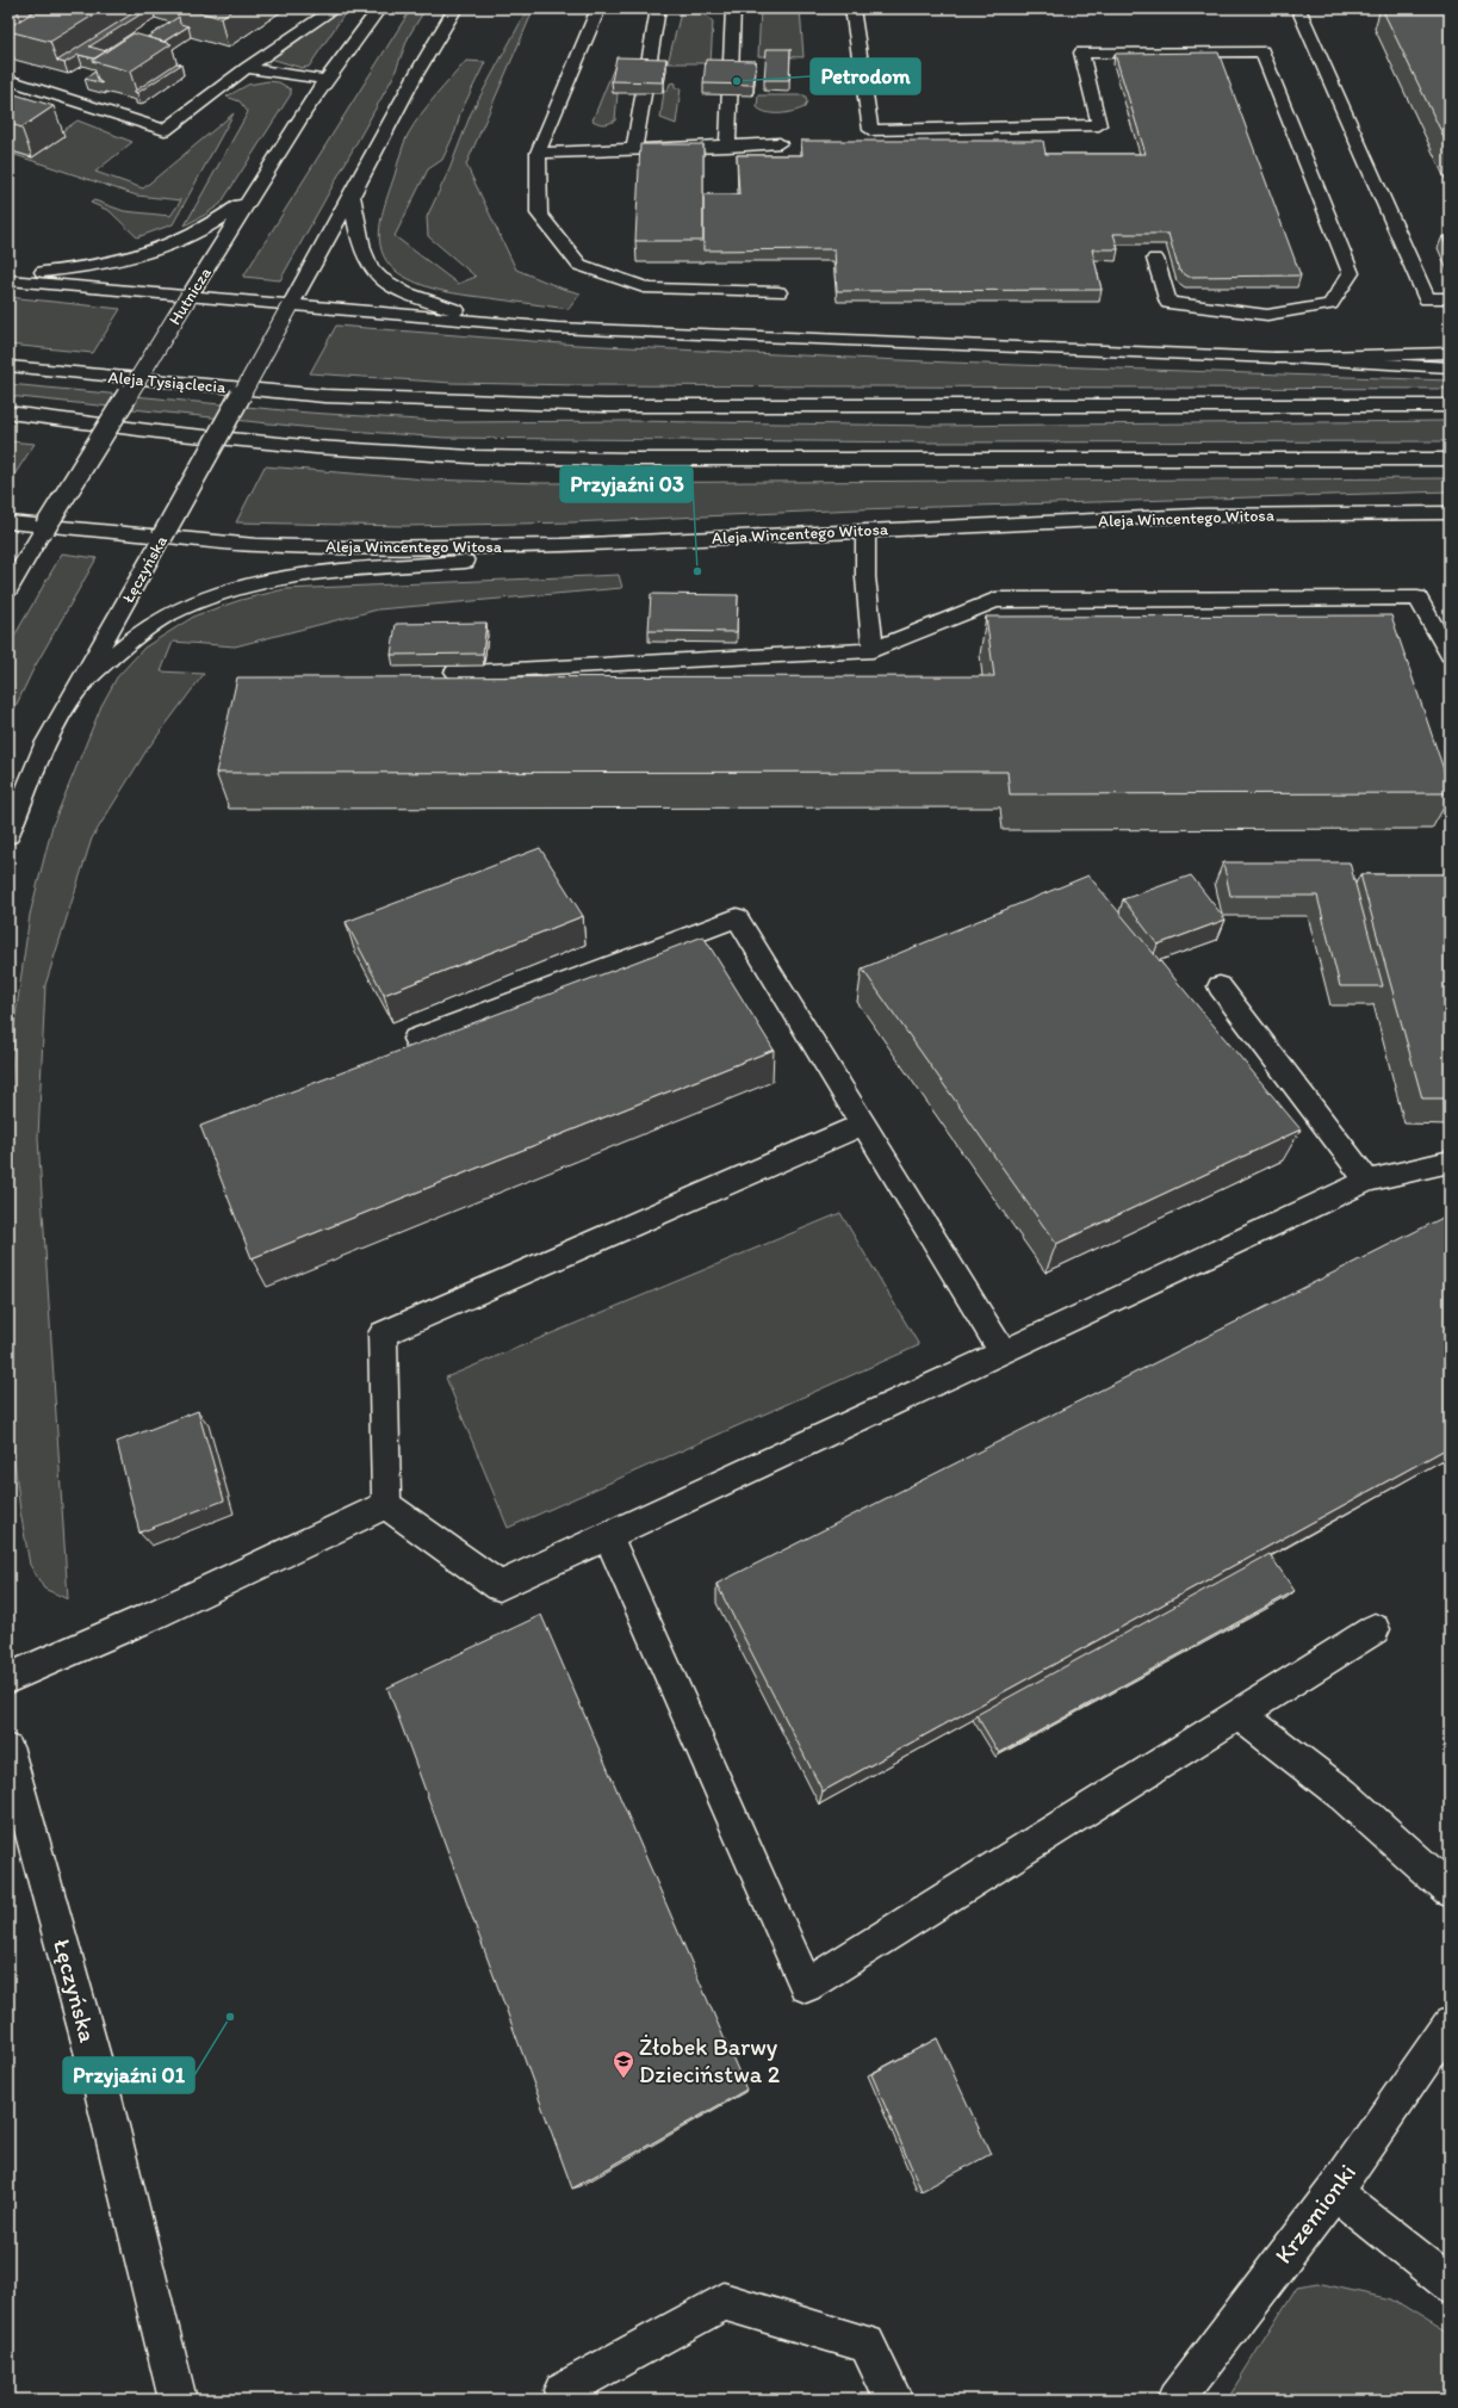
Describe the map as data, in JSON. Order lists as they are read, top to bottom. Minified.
{"streets":{"street":["Hutnicza","Aleja Tysiąclecia","Aleja Wincentego Witosa","Łęczyńska","Krzemionki"]},"crossings":[["Hutnicza","Aleja Wincentego Witosa"],["Aleja Wincentego Witosa","Łęczyńska"]],"places":{"other":["Petrodom","Przyjaźni 03","Przyjaźni 01"],"school or university":["Żłobek Barwy Dzieciństwa 2"]}}
